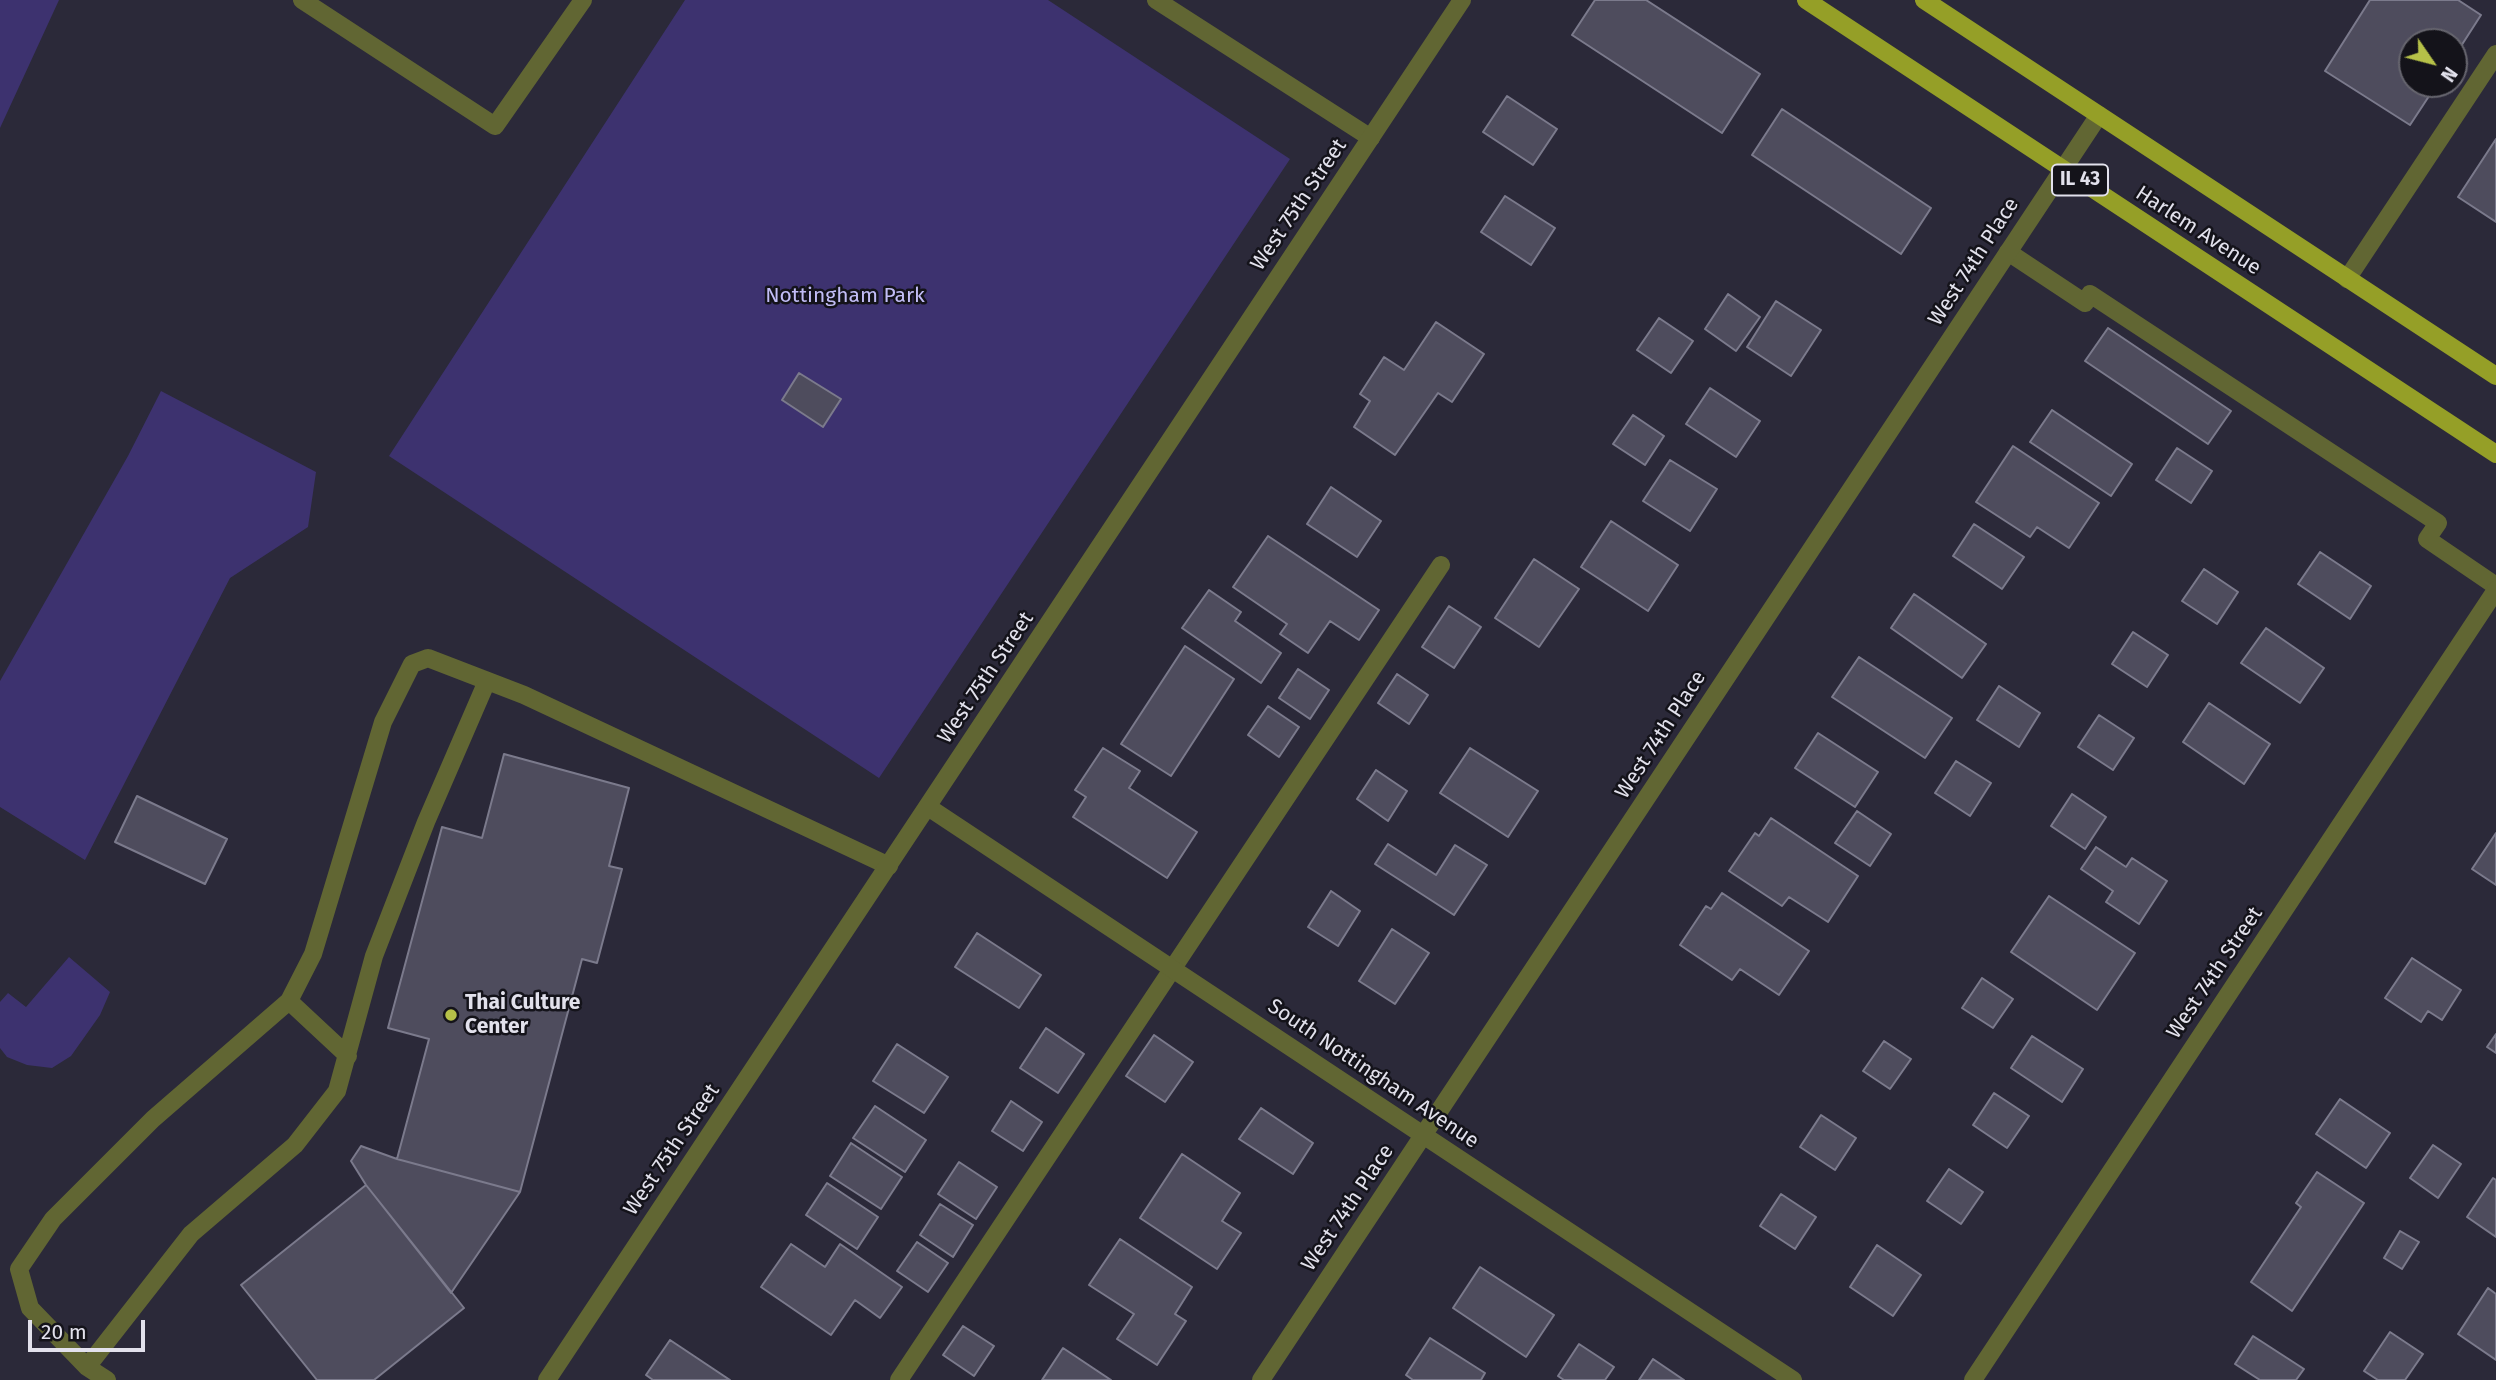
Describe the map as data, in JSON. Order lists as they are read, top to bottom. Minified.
{"streets":{"main road":["IL 43","Harlem Avenue"],"street":["West 75th Street","West 74th Place","West 74th Street","South Nottingham Avenue"]},"crossings":[["West 75th Street","South Nottingham Avenue"],["Harlem Avenue","West 74th Place"],["West 74th Place","South Nottingham Avenue"]],"parks":["Nottingham Park"],"places":["Thai Culture Center"],"scale_bar":"20 m","north":"bottom right"}
